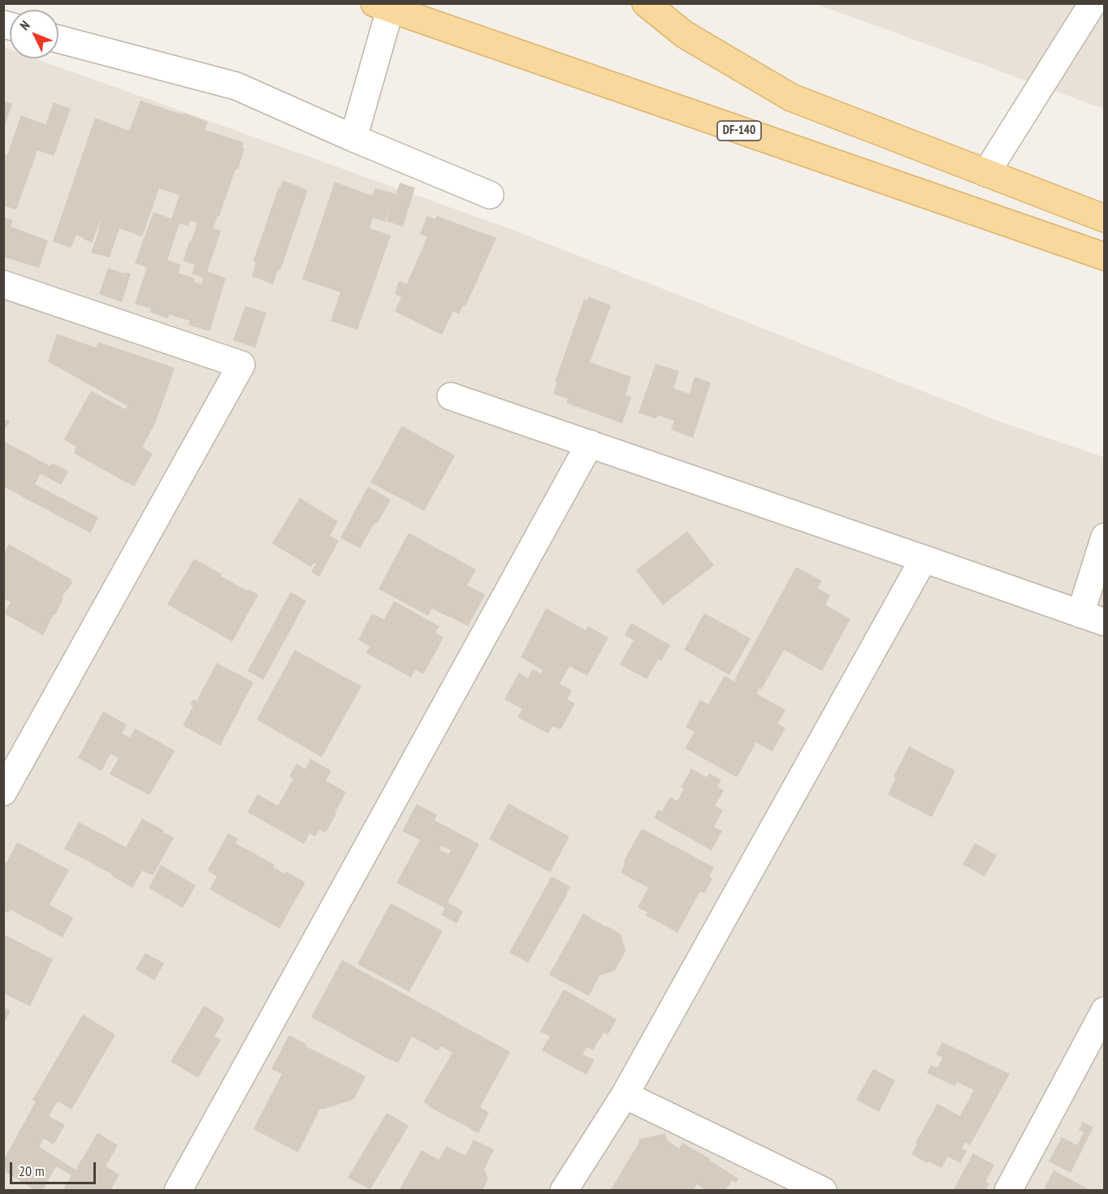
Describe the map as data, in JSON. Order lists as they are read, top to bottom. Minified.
{"streets":{"main road":["DF-140"]},"scale_bar":"20 m","north":"top left"}
